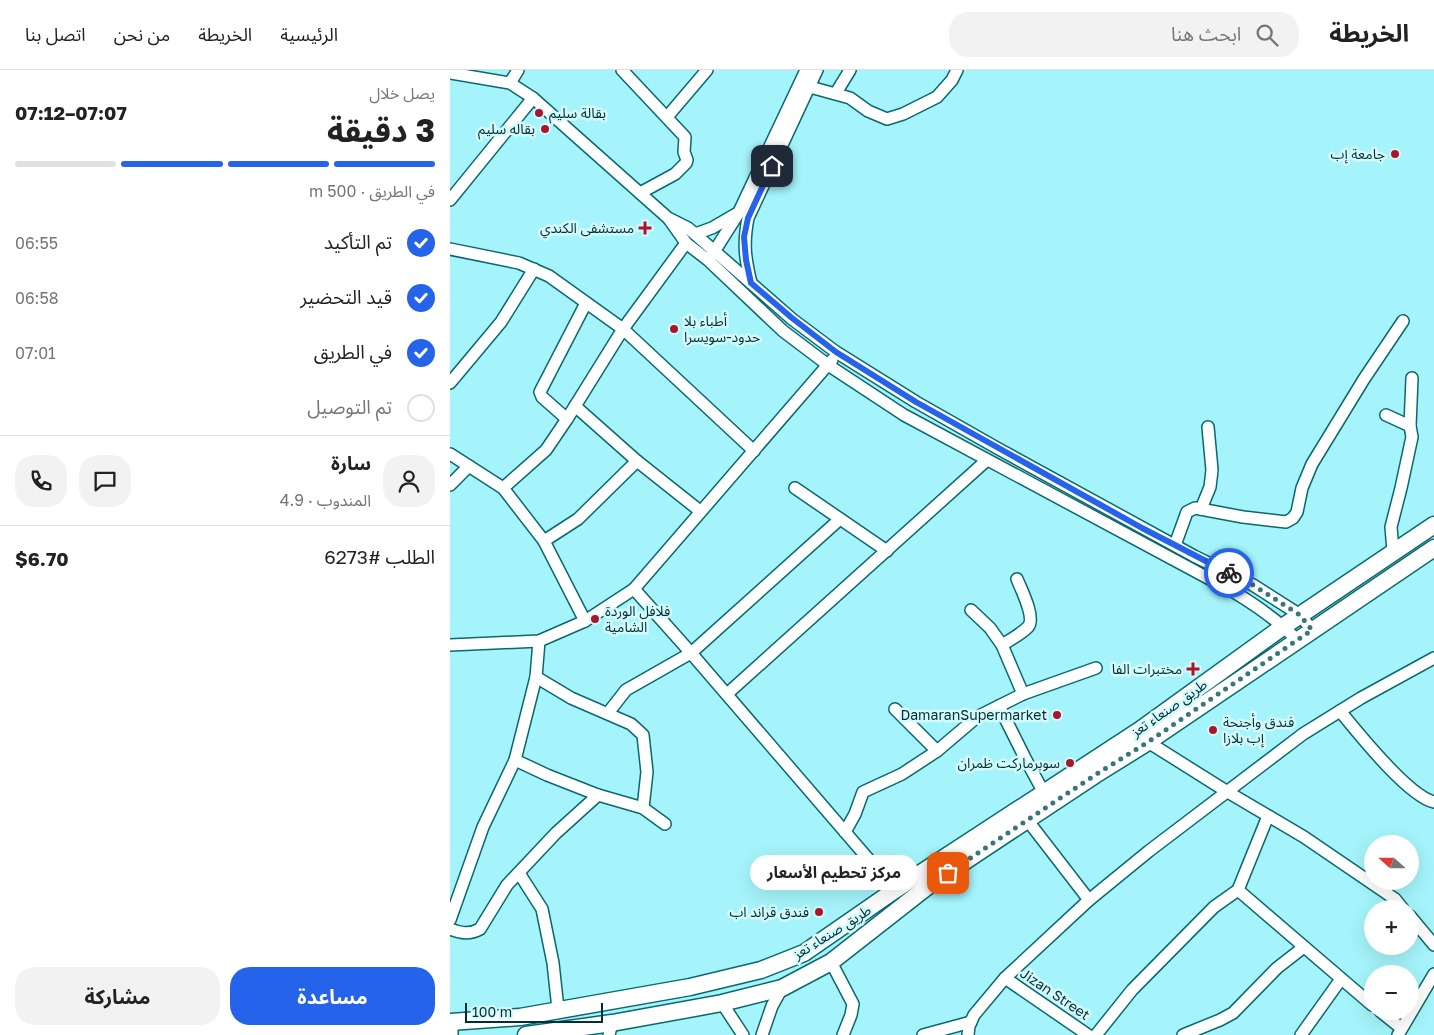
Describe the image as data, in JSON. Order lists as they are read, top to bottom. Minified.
{"streets":{"highway":["طريق صنعاء تعز"],"street":["Jizan Street"]},"places":{"other":["بقالة سليم","بقاله سليم","جامعة إب","أطباء بلا حدود-سويسرا","فلافل الوردة الشامية","DamaranSupermarket","فندق وأجنحة إب بلازا","سوبرماركت ظمران","مركز تحطيم الأسعار","فندق قراند اب"],"health":["مستشفى الكندي","مختبرات الفا"]},"scale_bar":"100 m","north":"left","page":{"header":"الخريطة","search":"ابحث هنا","nav":["الرئيسية","الخريطة","من نحن","اتصل بنا"],"heading":["3 دقيقة","يصل خلال","07:07–07:12"],"panel":["سارة","المندوب · 4.9","الطلب #6273","$6.70"],"bar":"في الطريق · 500 m","list":[["تم التأكيد","06:55"],["قيد التحضير","06:58"],["في الطريق","07:01"],"تم التوصيل"],"map_buttons":["+","−"],"bubble":"مركز تحطيم الأسعار","buttons":["مساعدة","مشاركة"],"scale":"100 m"}}
